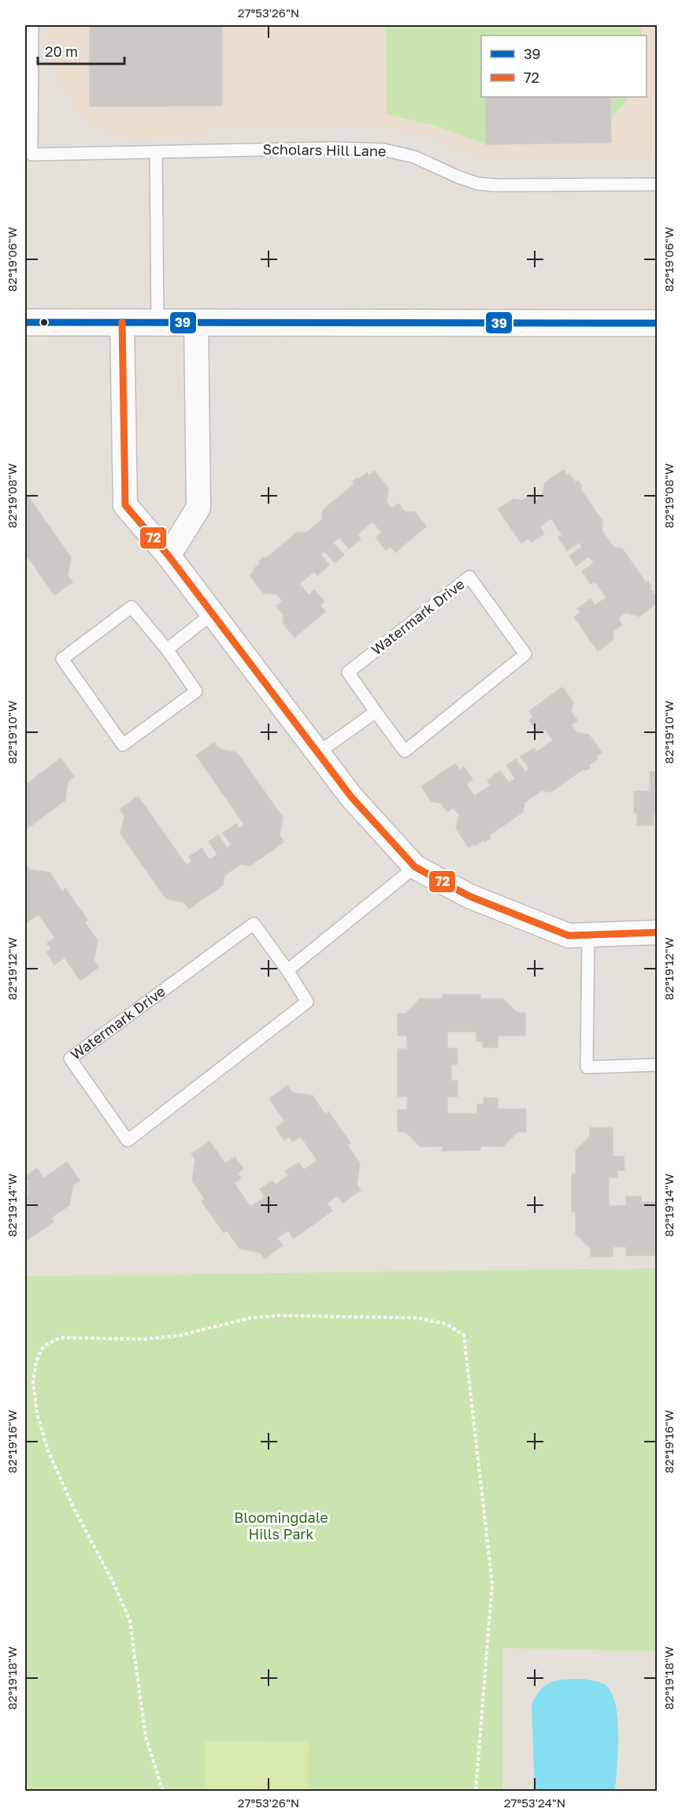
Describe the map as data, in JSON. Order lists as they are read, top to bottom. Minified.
{"streets":{"lane":["Scholars Hill Lane","Watermark Drive"]},"parks":["Bloomingdale Hills Park"],"lines":["transit line 39","transit line 72"],"legend":["39","72"],"scale_bar":"20 m","coordinates":["27°53'26\"N","82°19'06\"W","82°19'08\"W","82°19'10\"W","82°19'12\"W","82°19'14\"W","82°19'16\"W","82°19'18\"W","27°53'24\"N"]}
